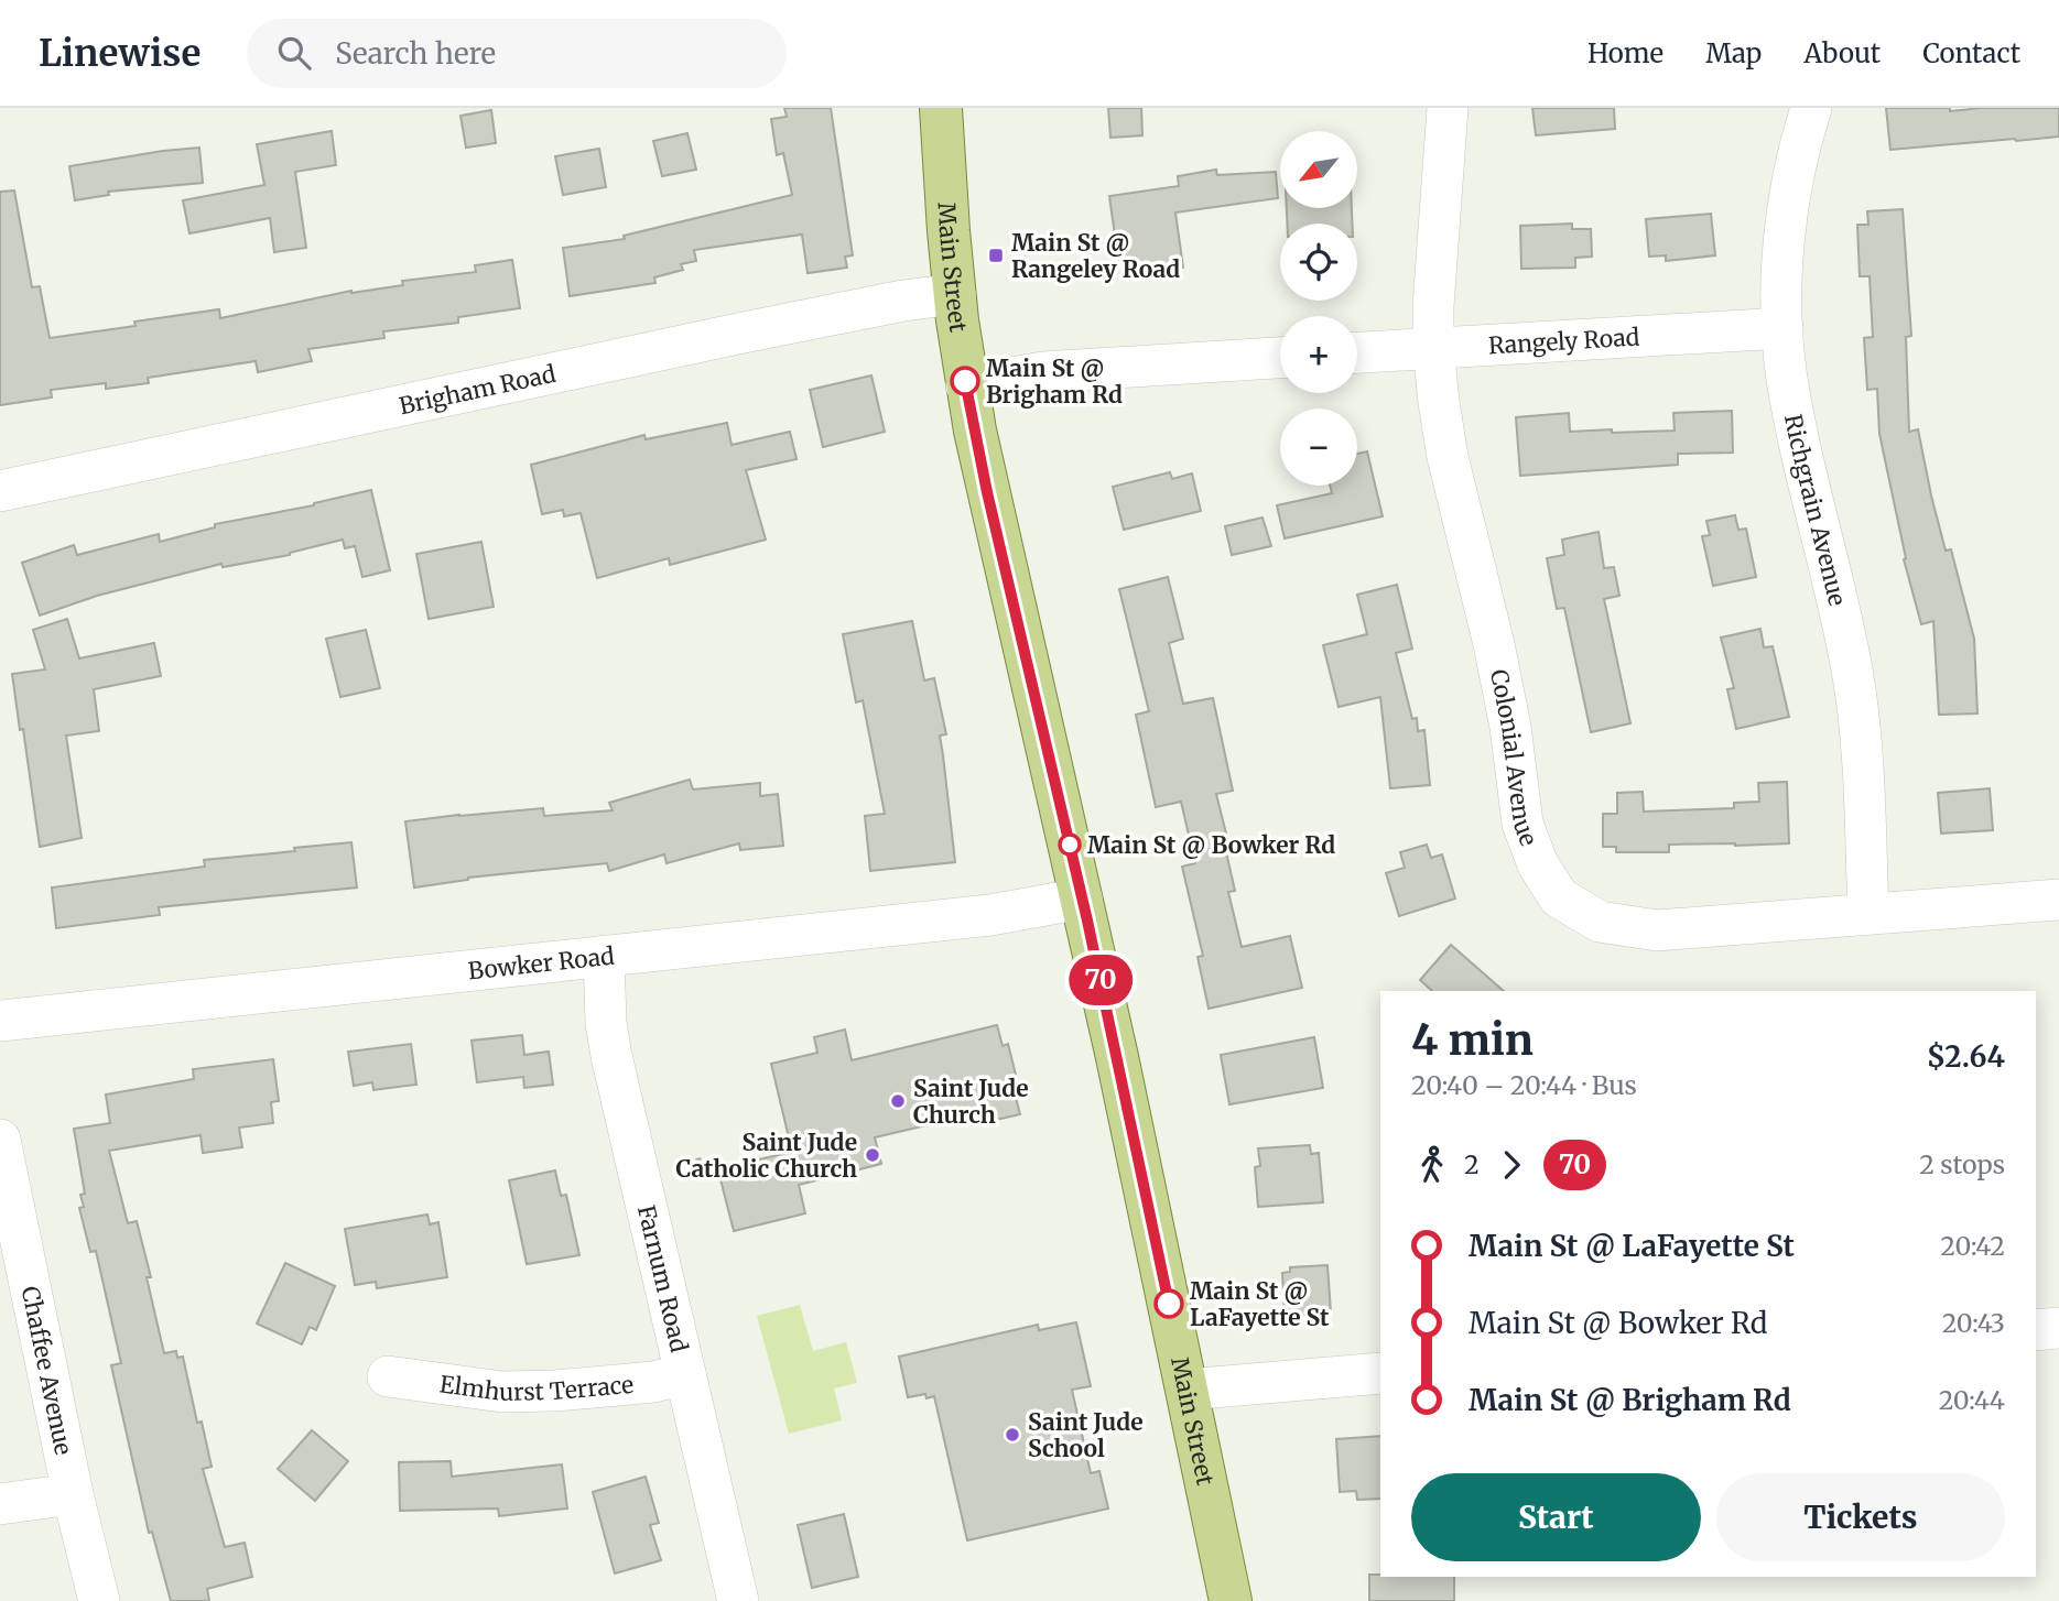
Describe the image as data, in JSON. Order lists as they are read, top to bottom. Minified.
{"streets":{"main road":["Main Street"],"street":["Rangely Road","Brigham Road","Richgrain Avenue","Colonial Avenue","Bowker Road","Farnum Road","Chaffee Avenue","Elmhurst Terrace"]},"crossings":[["Main Street","Brigham Road"],["Main Street","Bowker Road"],["Rangely Road","Richgrain Avenue"],["Rangely Road","Colonial Avenue"],["Richgrain Avenue","Colonial Avenue"],["Bowker Road","Farnum Road"],["Farnum Road","Elmhurst Terrace"]],"places":{"transit":["Main St @ Rangeley Road"],"other":["Main St @ Brigham Rd","Main St @ Bowker Rd","Saint Jude Church","Saint Jude Catholic Church","Main St @ LaFayette St","Saint Jude School"]},"lines":["bus line 70"],"north":"bottom left","page":{"header":"Linewise","search":"Search here","nav":["Home","Map","About","Contact"],"on_map":"70","map_buttons":["+","−"],"heading":["4 min","20:40 – 20:44 · Bus","$2.64"],"legs":["2","70","2 stops"],"list":[{"name":"Main St @ LaFayette St","value":"20:42"},{"name":"Main St @ Bowker Rd","value":"20:43"},{"name":"Main St @ Brigham Rd","value":"20:44"}],"buttons":["Start","Tickets"]}}
